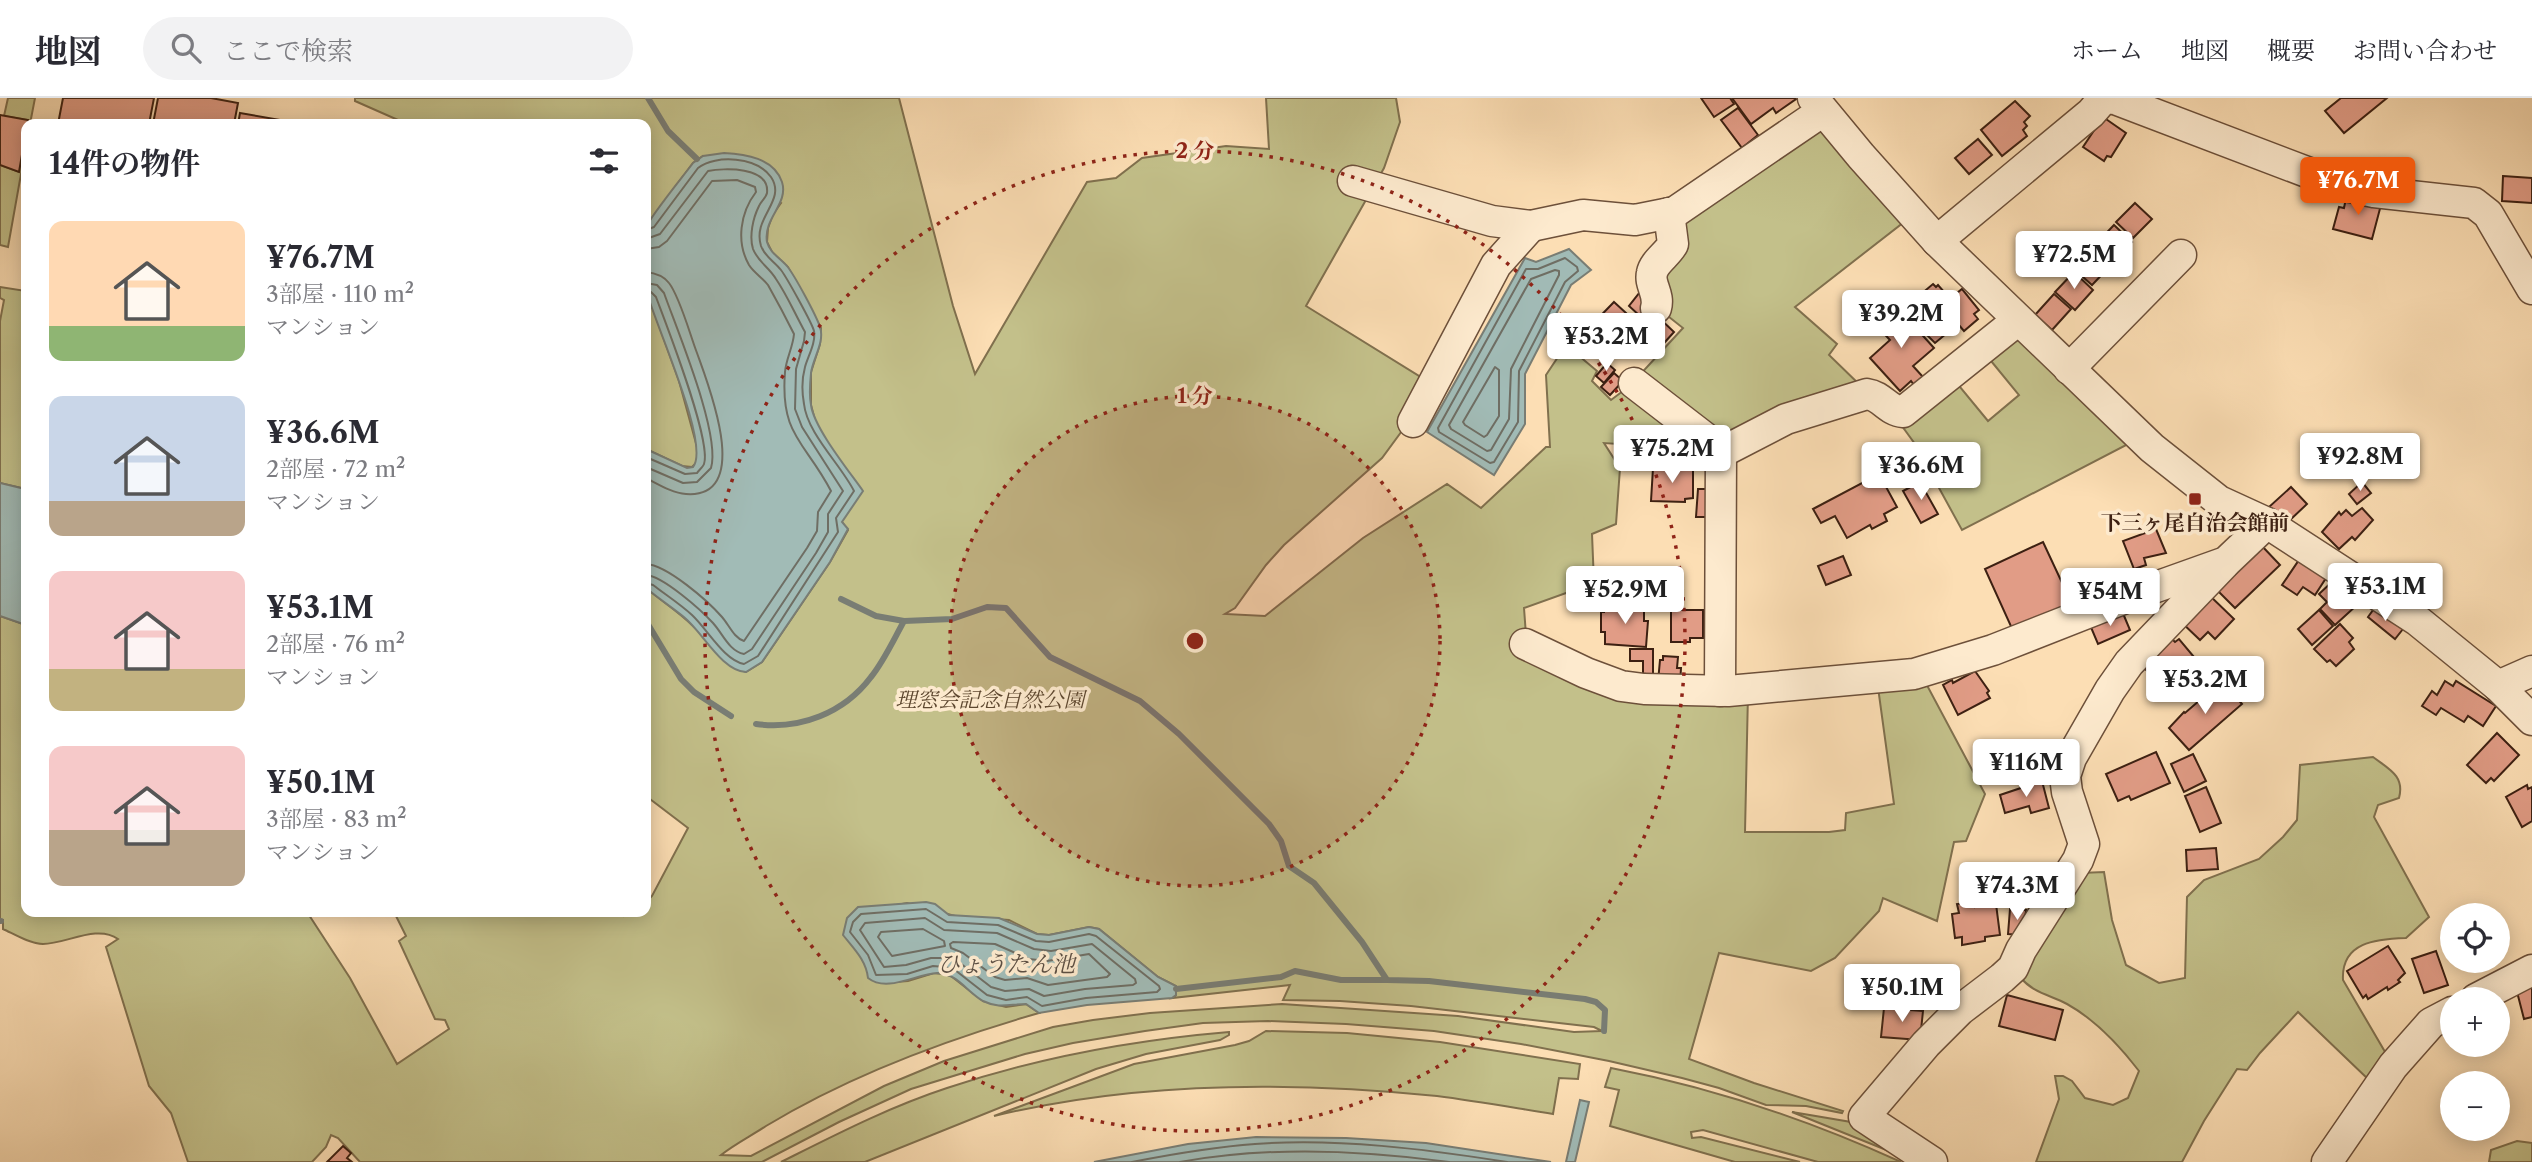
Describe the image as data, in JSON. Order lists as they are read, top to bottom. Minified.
{"water":["ひょうたん池"],"parks":["理窓会記念自然公園"],"places":{"transit":["下三ヶ尾自治会館前"]},"page":{"header":"地図","search":"ここで検索","nav":["ホーム","地図","概要","お問い合わせ"],"heading":"14件の物件","price":["¥76.7M","¥72.5M","¥39.2M","¥53.2M","¥75.2M","¥92.8M","¥36.6M","¥53.1M","¥52.9M","¥54M","¥53.2M","¥116M","¥74.3M","¥50.1M"],"list":[{"name":"¥76.7M","note":"3部屋 · 110 m² · マンション"},{"name":"¥36.6M","note":"2部屋 · 72 m² · マンション"},{"name":"¥53.1M","note":"2部屋 · 76 m² · マンション"},{"name":"¥50.1M","note":"3部屋 · 83 m² · マンション"}],"map_buttons":["+","−"]},"rings":["2 分","1 分"]}
